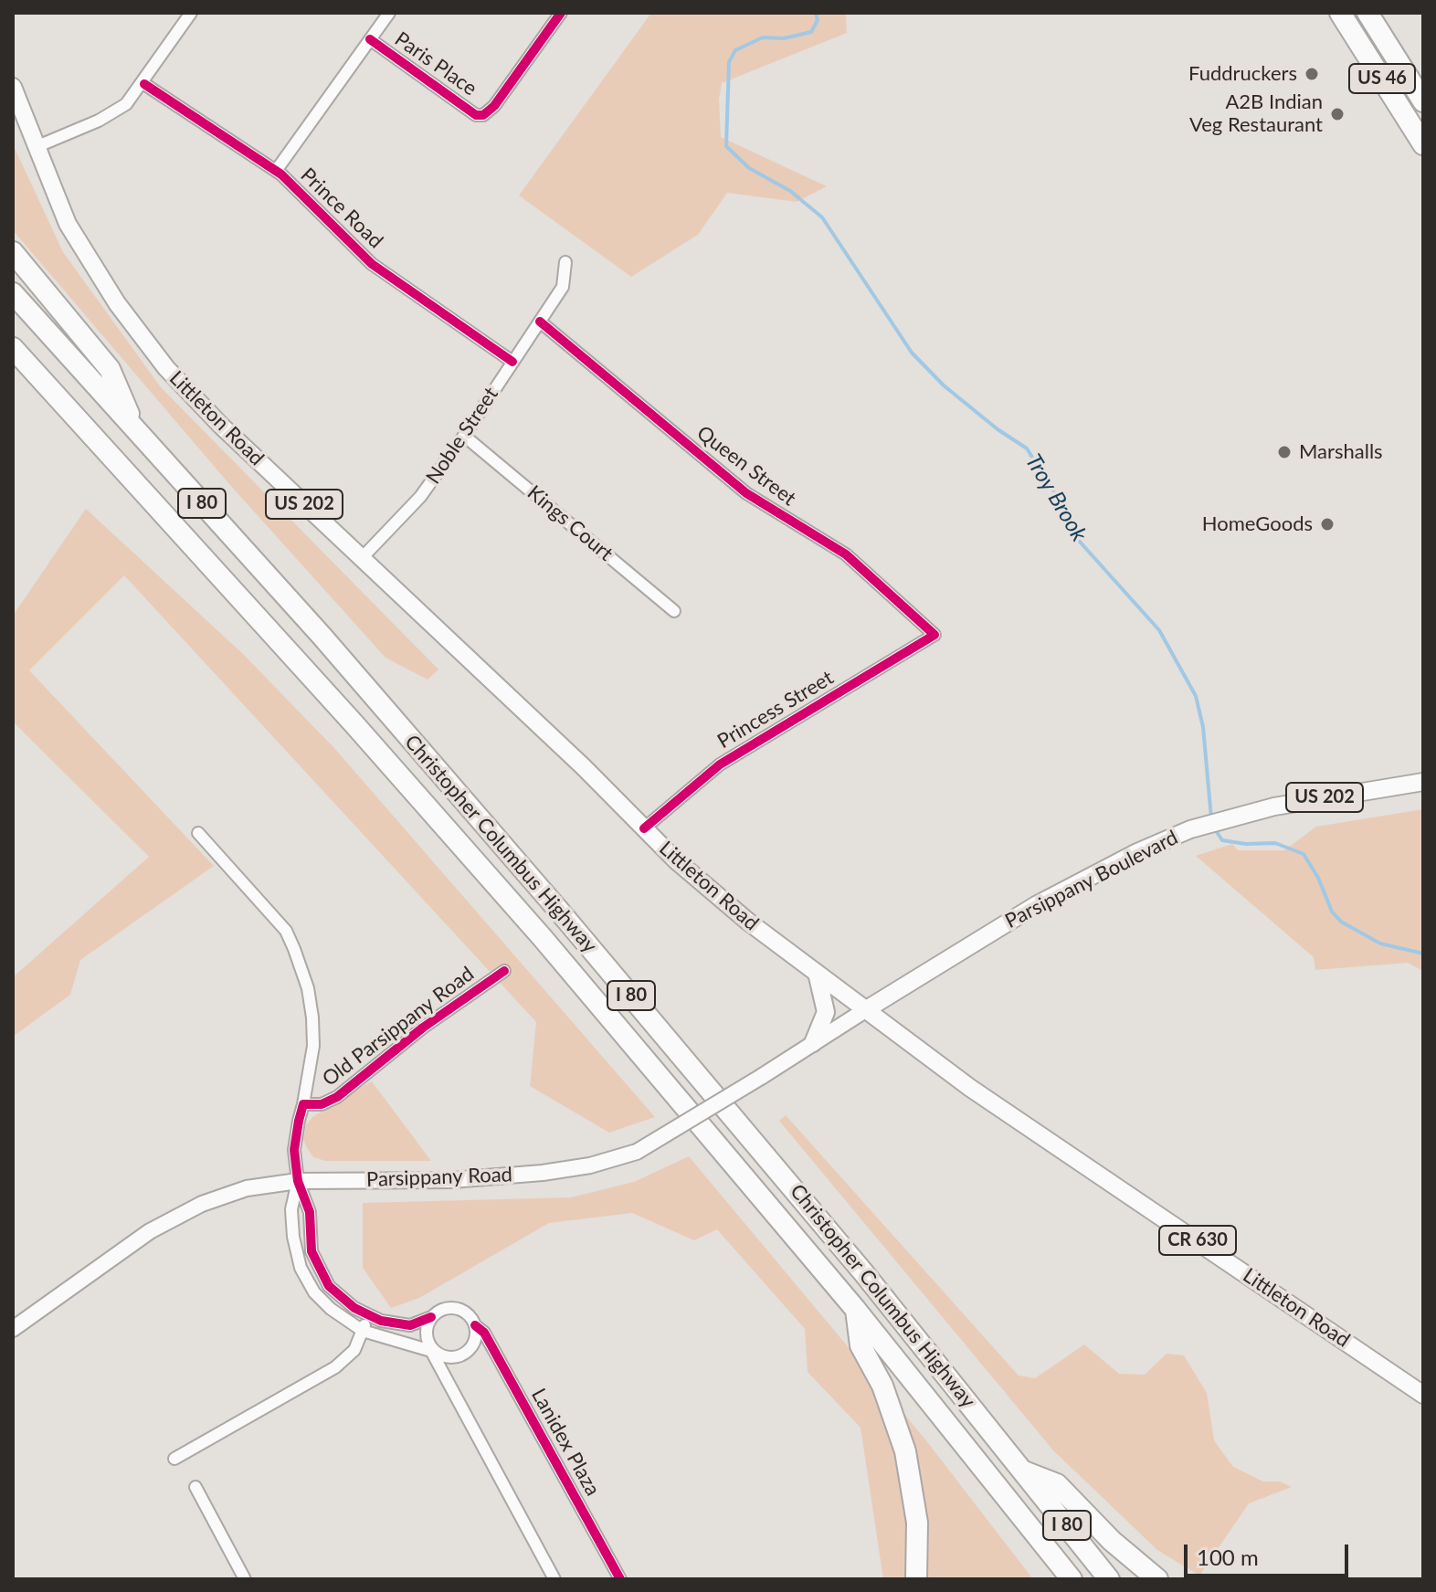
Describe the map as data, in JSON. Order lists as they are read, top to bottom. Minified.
{"streets":{"highway":["US 46","I 80","Christopher Columbus Highway"],"main road":["Littleton Road","US 202","Parsippany Boulevard","Parsippany Road","CR 630"],"street":["Paris Place","Prince Road","Noble Street","Queen Street","Kings Court","Princess Street","Old Parsippany Road","Lanidex Plaza"]},"crossings":[["Prince Road","Noble Street"],["Littleton Road","Noble Street"],["Littleton Road","Princess Street"],["Littleton Road","Parsippany Boulevard"],["Littleton Road","Parsippany Road"],["Noble Street","Queen Street"],["Noble Street","Kings Court"],["Queen Street","Princess Street"],["Parsippany Boulevard","Parsippany Road"],["Parsippany Road","Lanidex Plaza"]],"water":["Troy Brook"],"places":["Fuddruckers","A2B Indian Veg Restaurant","Marshalls","HomeGoods"],"scale_bar":"100 m"}
